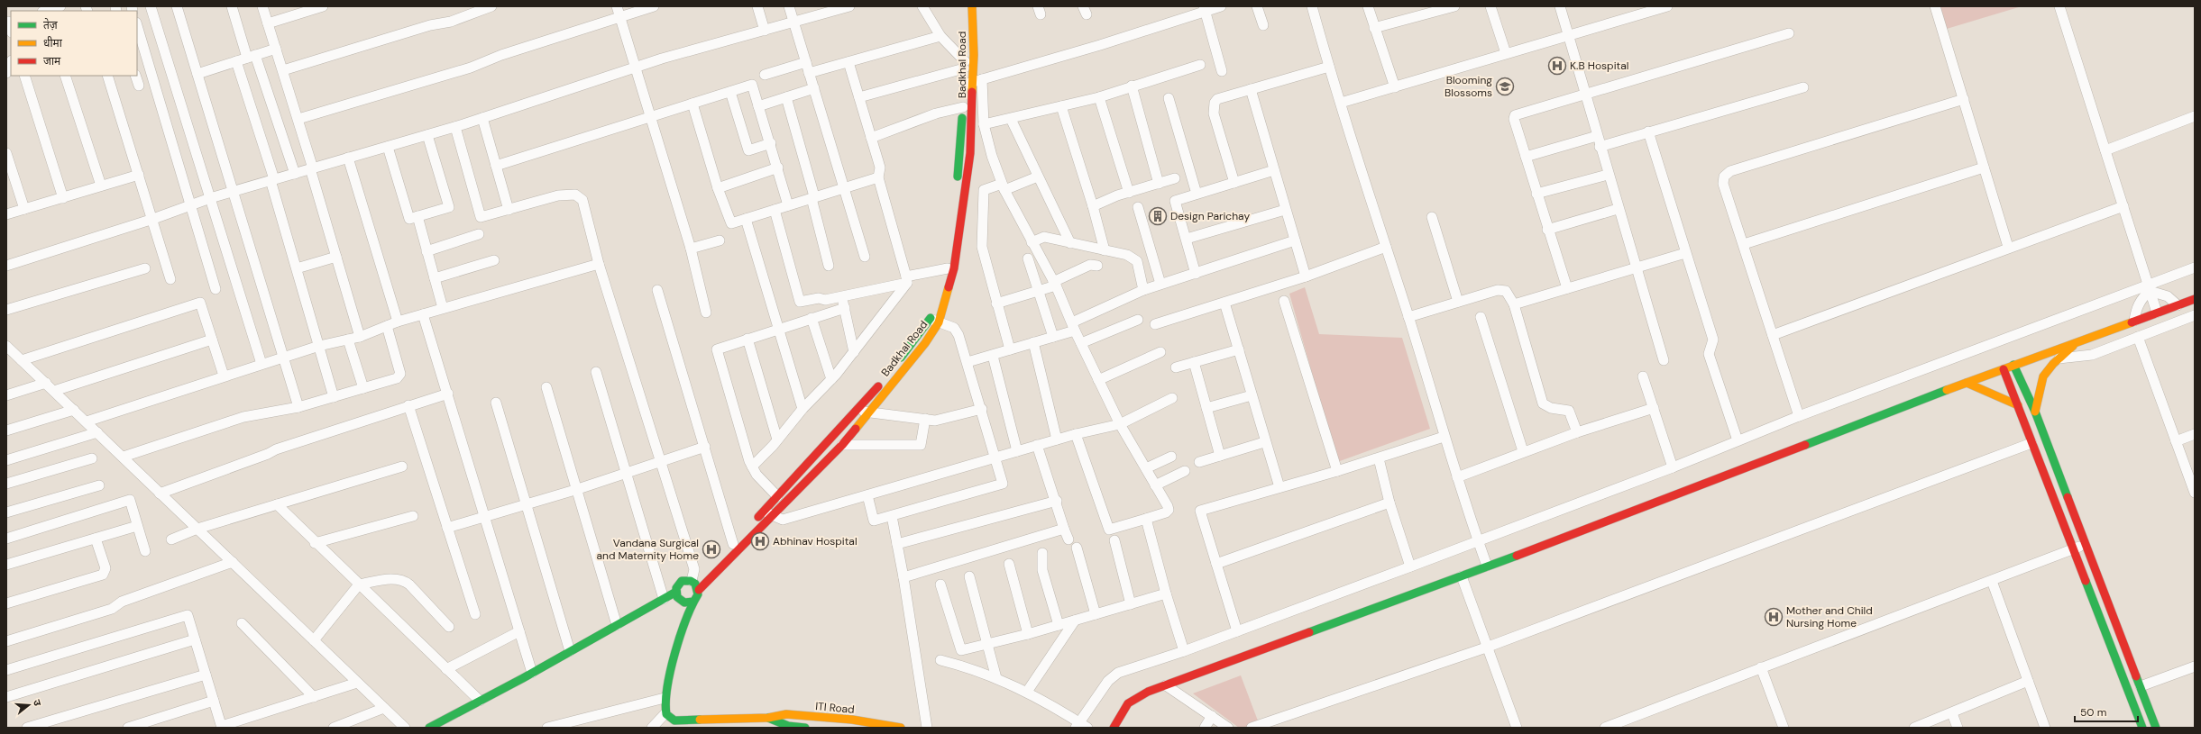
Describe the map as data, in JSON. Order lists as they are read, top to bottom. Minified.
{"streets":{"street":["Badkhal Road","ITI Road"]},"places":{"hospital":["K.B Hospital","Abhinav Hospital","Vandana Surgical and Maternity Home","Mother and Child Nursing Home"],"school or university":["Blooming Blossoms"],"building":["Design Parichay"]},"legend":["तेज़","धीमा","जाम"],"scale_bar":"50 m","north":"right"}
